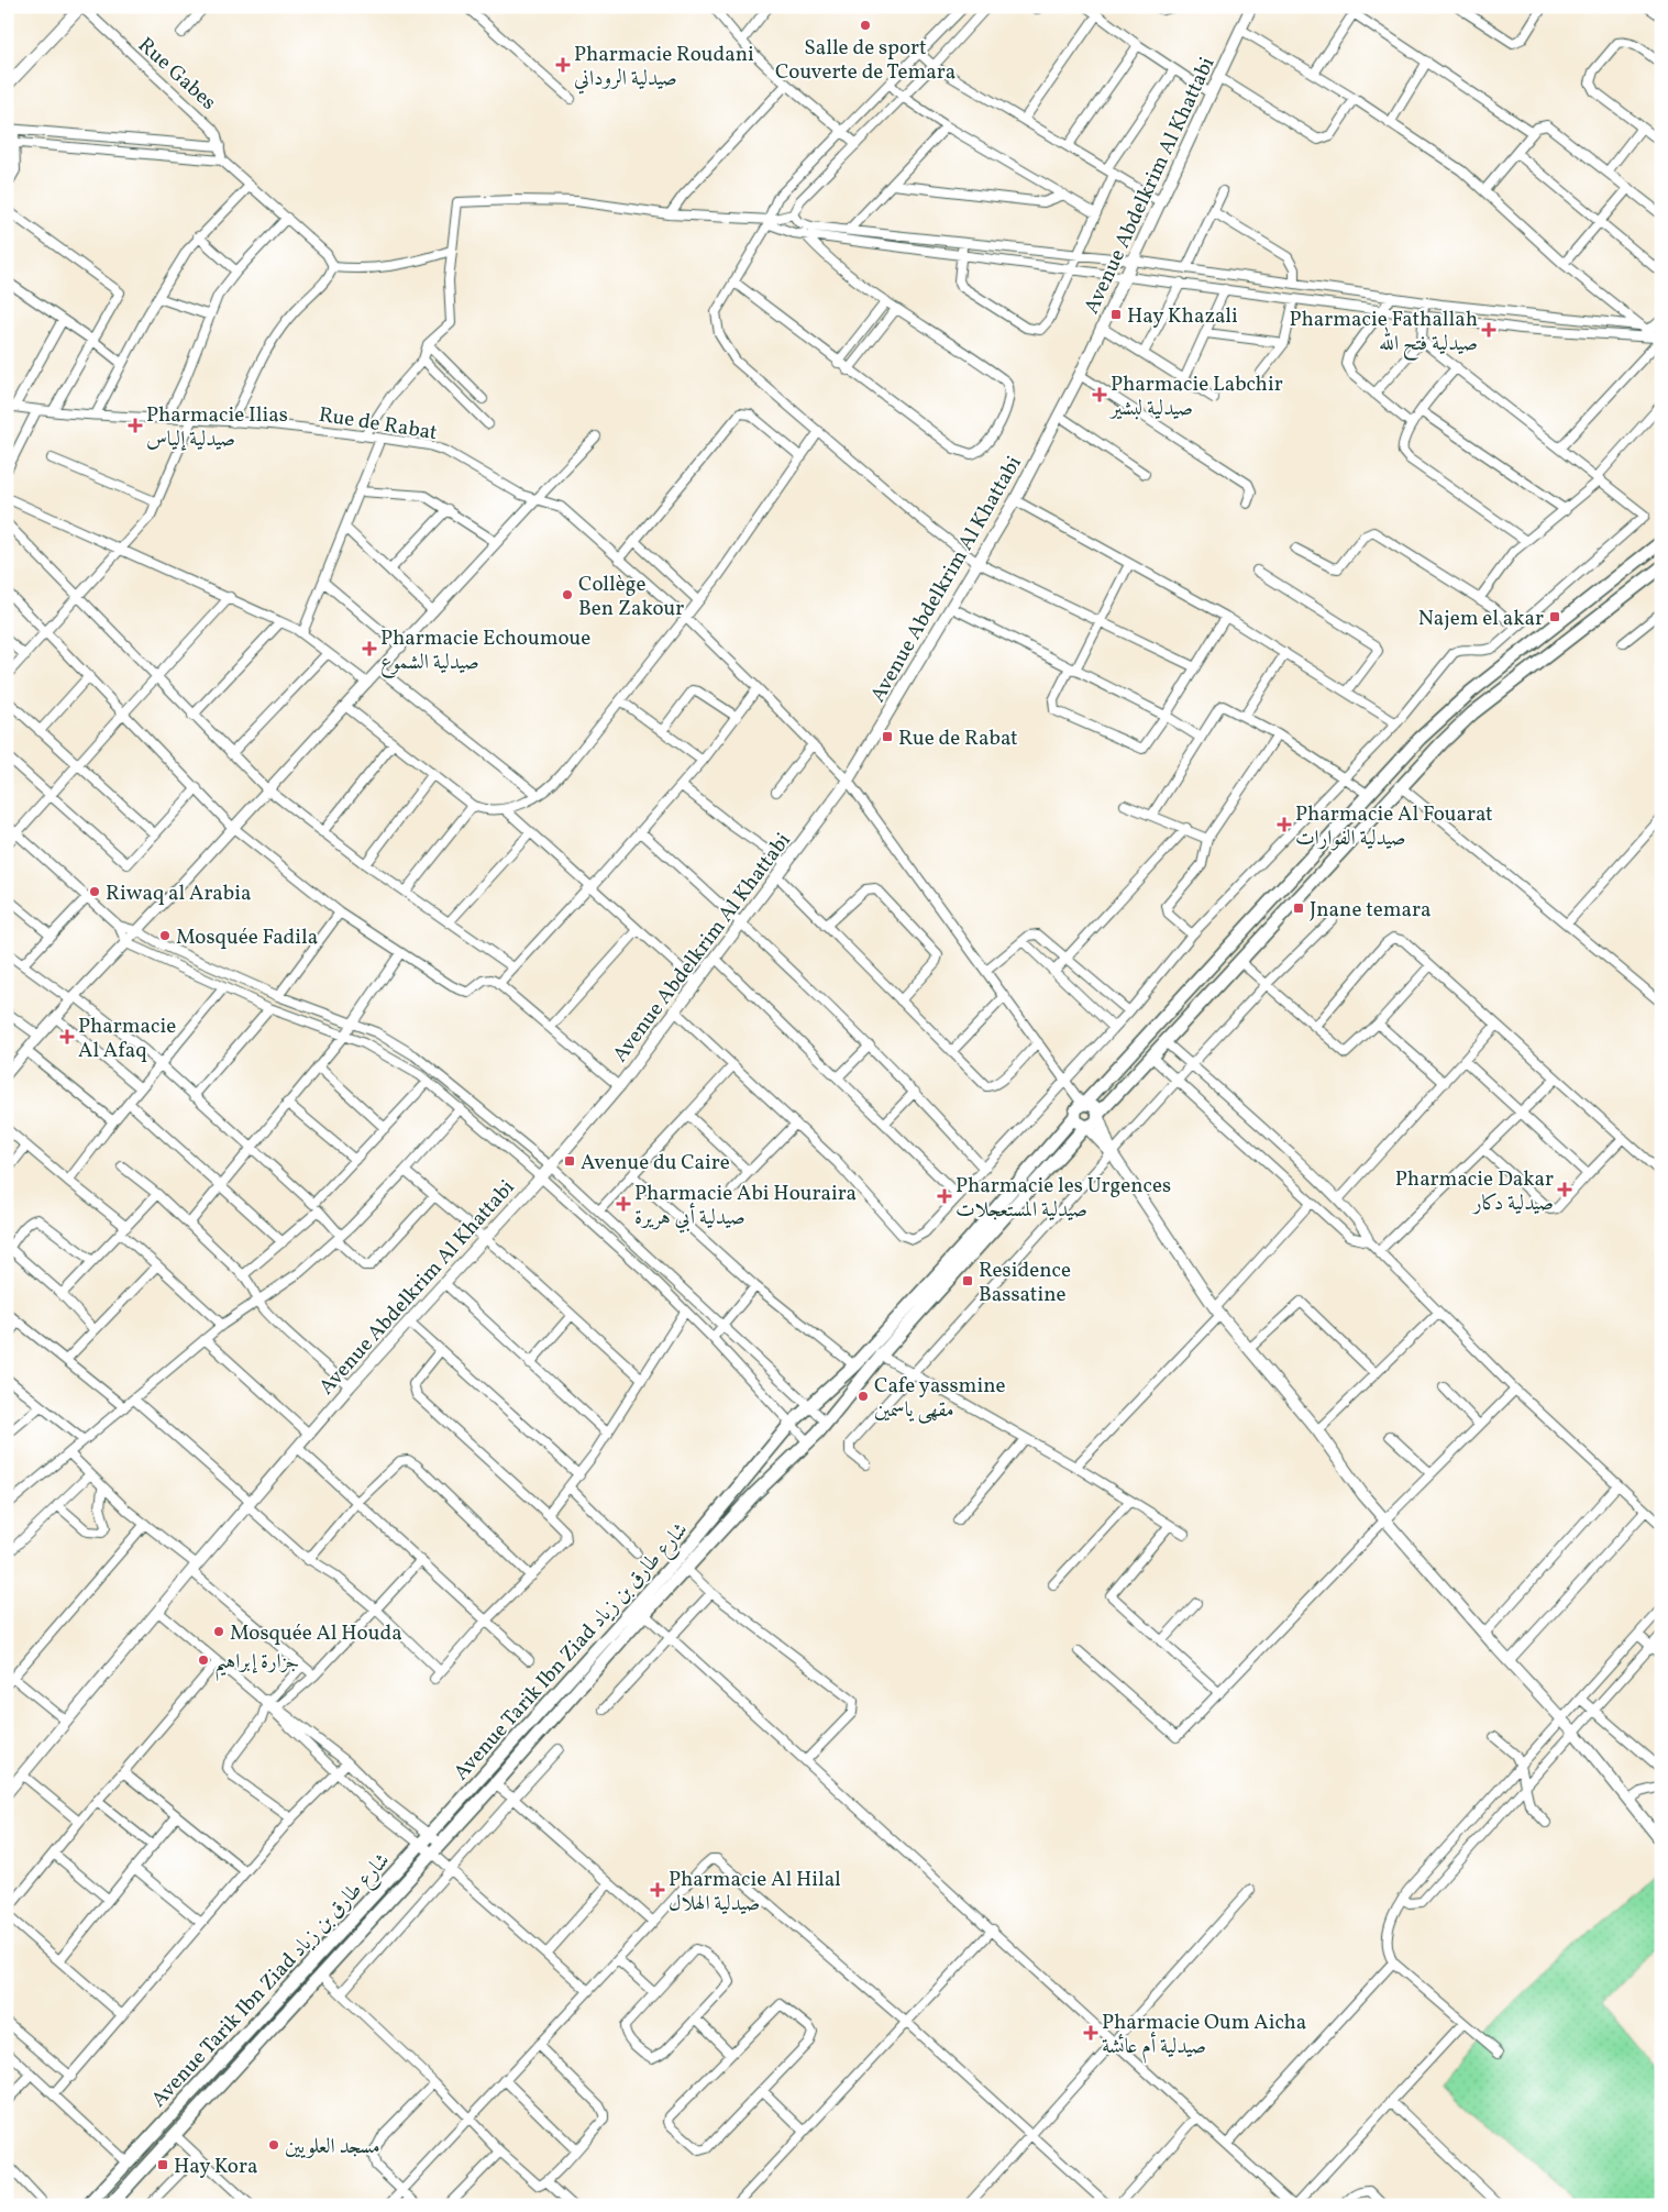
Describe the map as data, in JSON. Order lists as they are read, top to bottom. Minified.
{"streets":{"main road":["Avenue Abdelkrim Al Khattabi","Avenue Tarik Ibn Ziad شارع طارق بن زياد"],"street":["Rue Gabes","Rue de Rabat"]},"crossings":[["Avenue Abdelkrim Al Khattabi","Rue de Rabat"],["Rue de Rabat","Avenue Tarik Ibn Ziad شارع طارق بن زياد"]],"places":{"other":["Salle de sport Couverte de Temara","Collège Ben Zakour","Riwaq al Arabia","Mosquée Fadila","Cafe yassmine مقهى ياسمين","Mosquée Al Houda","جزارة إبراهيم","مسجد العلويين"],"health":["Pharmacie Roudani صيدلية الروداني","Pharmacie Fathallah صيدلية فتح الله","Pharmacie Labchir صيدلية لبشير","Pharmacie Ilias صيدلية إلياس","Pharmacie Echoumoue صيدلية الشموع","Pharmacie Al Fouarat صيدلية الفوارات","Pharmacie Al Afaq","Pharmacie Dakar صيدلية دكار","Pharmacie les Urgences صيدلية المستعجلات","Pharmacie Abi Houraira صيدلية أبي هريرة","Pharmacie Al Hilal صيدلية الهلال","Pharmacie Oum Aicha صيدلية أم عائشة"],"transit":["Hay Khazali","Najem el akar","Rue de Rabat","Jnane temara","Avenue du Caire","Residence Bassatine","Hay Kora"]}}
